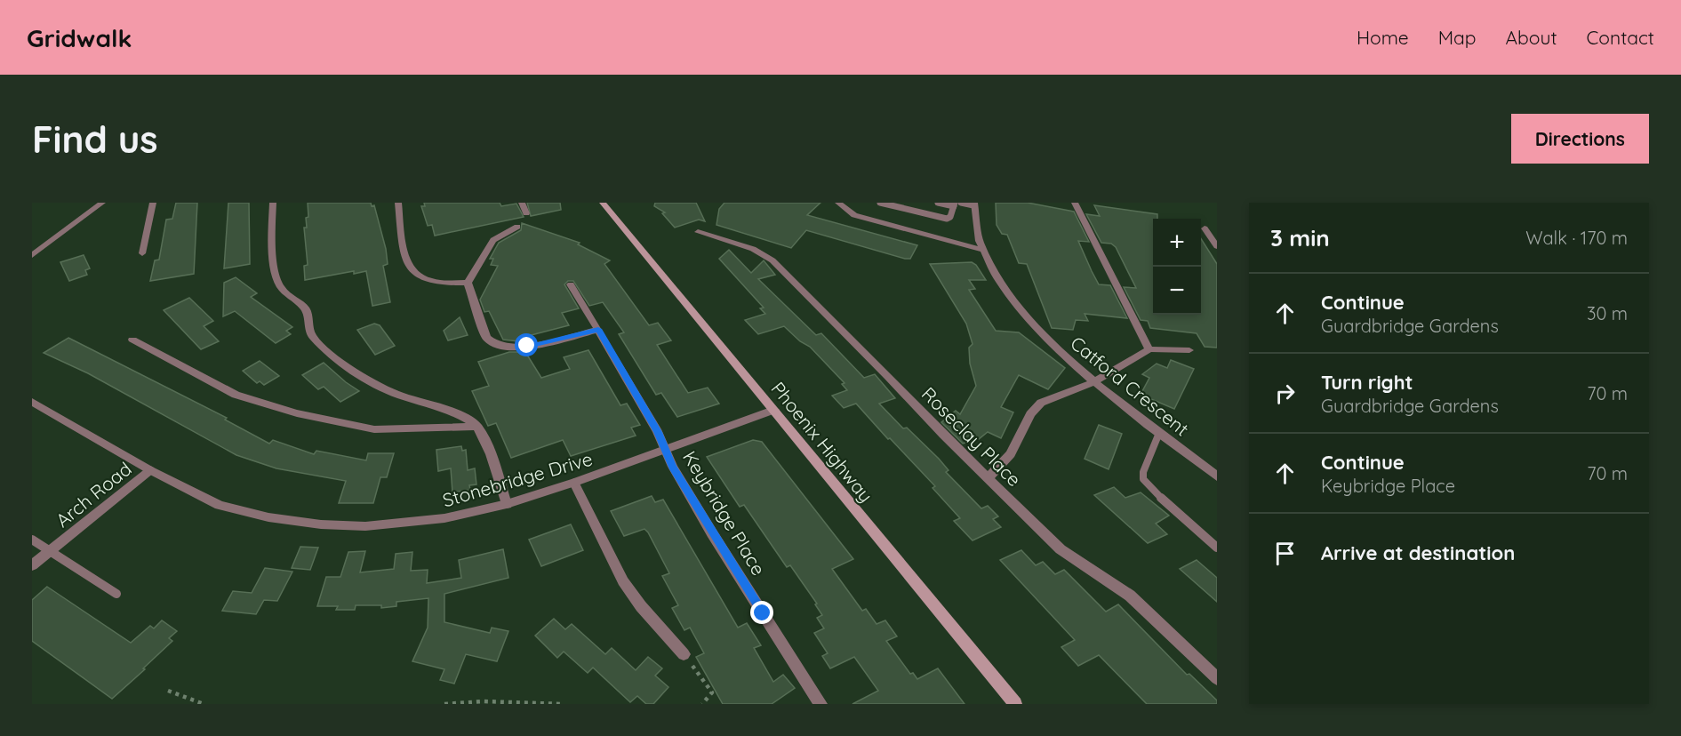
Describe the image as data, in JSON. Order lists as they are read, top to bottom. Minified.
{"streets":{"main road":["Phoenix Highway"],"street":["Catford Crescent","Roseclay Place","Stonebridge Drive","Arch Road","Keybridge Place"]},"crossings":[["Phoenix Highway","Stonebridge Drive"],["Stonebridge Drive","Arch Road"],["Stonebridge Drive","Keybridge Place"]],"page":{"header":"Gridwalk","nav":["Home","Map","About","Contact"],"buttons":"Directions","title":"Find us","heading":["3 min","Walk · 170 m"],"map_buttons":["+","−"],"list":[["Continue","Guardbridge Gardens","30 m"],["Turn right","Guardbridge Gardens","70 m"],["Continue","Keybridge Place","70 m"],"Arrive at destination"]}}
